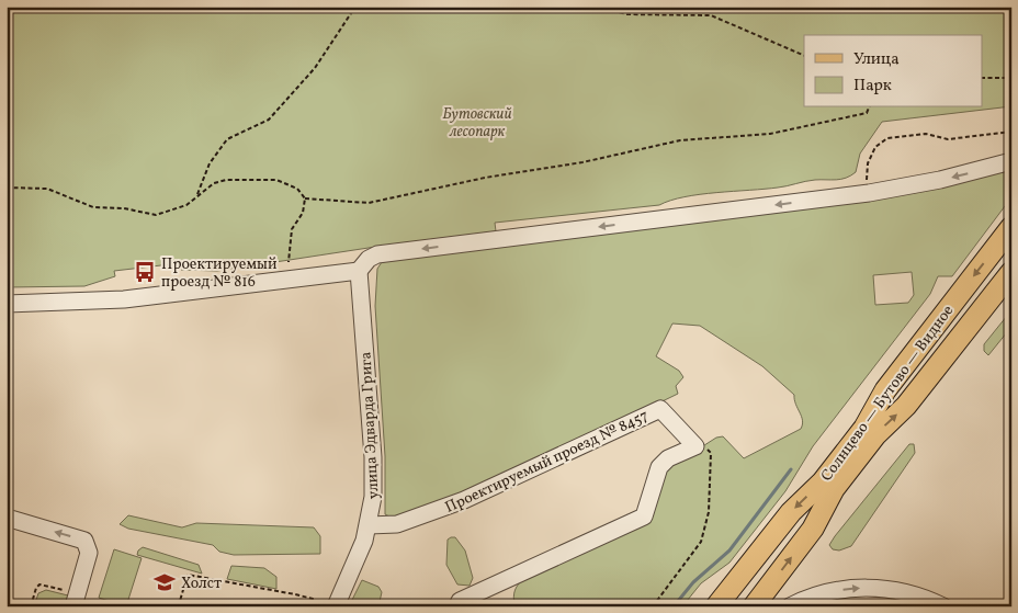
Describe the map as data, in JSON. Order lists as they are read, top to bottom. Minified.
{"streets":{"main road":["Солнцево — Бутово — Видное"],"street":["улица Эдварда Грига","Проектируемый проезд № 8457"]},"crossings":[["улица Эдварда Грига","Проектируемый проезд № 8457"]],"parks":["Бутовский лесопарк"],"places":{"bus stop":["Проектируемый проезд № 816"],"school or university":["Холст"]},"legend":["Улица","Парк"]}
